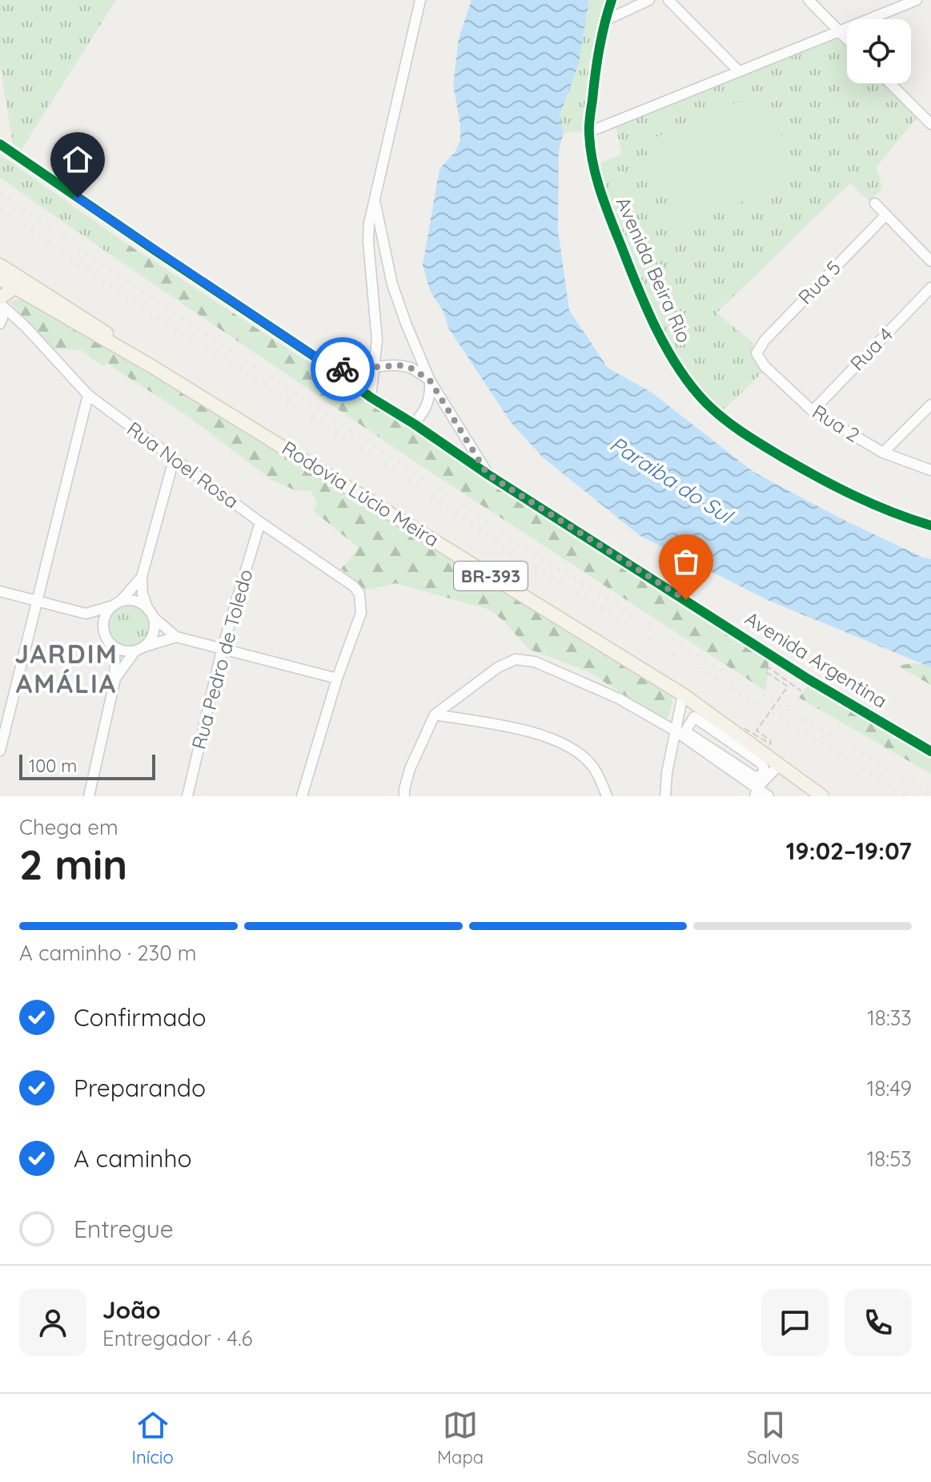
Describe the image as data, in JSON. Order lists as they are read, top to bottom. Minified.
{"streets":{"main road":["Rodovia Lúcio Meira","BR-393"],"street":["Avenida Beira Rio","Rua 5","Rua 4","Rua 2","Rua Noel Rosa","Rua Pedro de Toledo","Avenida Argentina"]},"crossings":[["Rua 5","Rua 2"],["Rua 4","Rua 2"],["Rua Noel Rosa","Rua Pedro de Toledo"]],"districts":["JARDIM AMÁLIA"],"water":["Paraiba do Sul"],"scale_bar":"100 m","page":{"scale":"100 m","heading":["2 min","Chega em","19:02–19:07"],"panel":["João","Entregador · 4.6"],"bar":"A caminho · 230 m","list":[["Confirmado","18:33"],["Preparando","18:49"],["A caminho","18:53"],"Entregue"],"tabs":["Início","Mapa","Salvos"]}}
